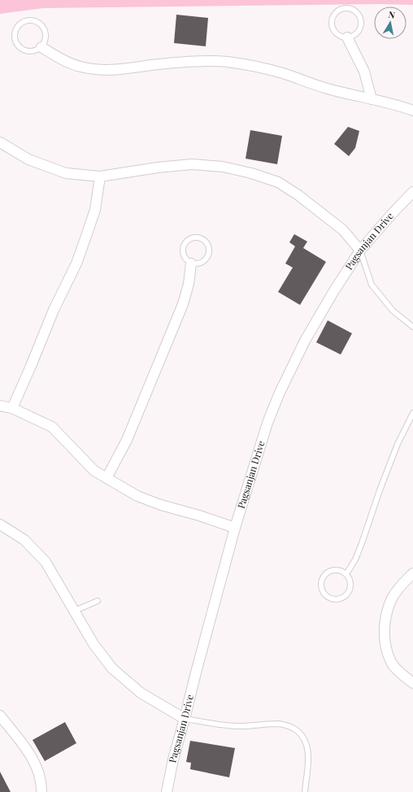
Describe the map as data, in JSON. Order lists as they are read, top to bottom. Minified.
{"streets":{"street":["Pagsanjan Drive"]},"north":"top"}
